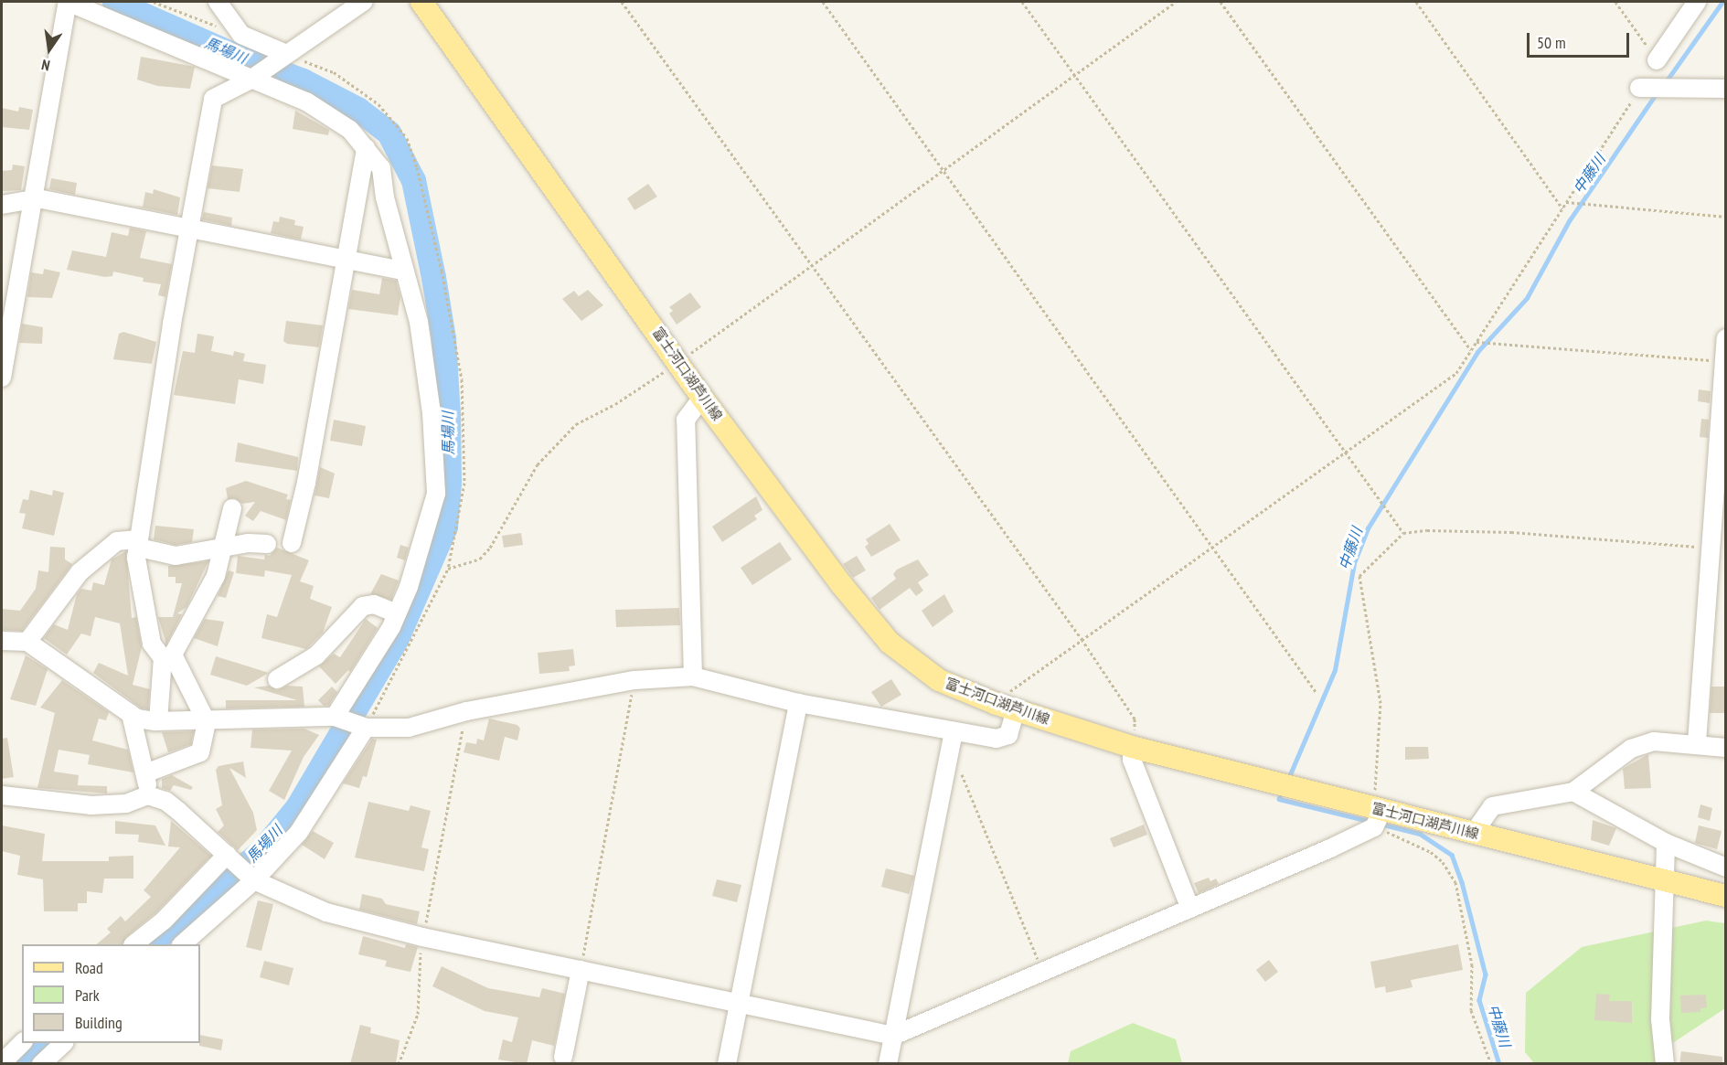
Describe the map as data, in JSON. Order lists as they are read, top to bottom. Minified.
{"streets":{"main road":["富士河口湖芦川線"]},"water":["馬場川","中藤川"],"legend":["Road","Park","Building"],"scale_bar":"50 m","north":"bottom"}
